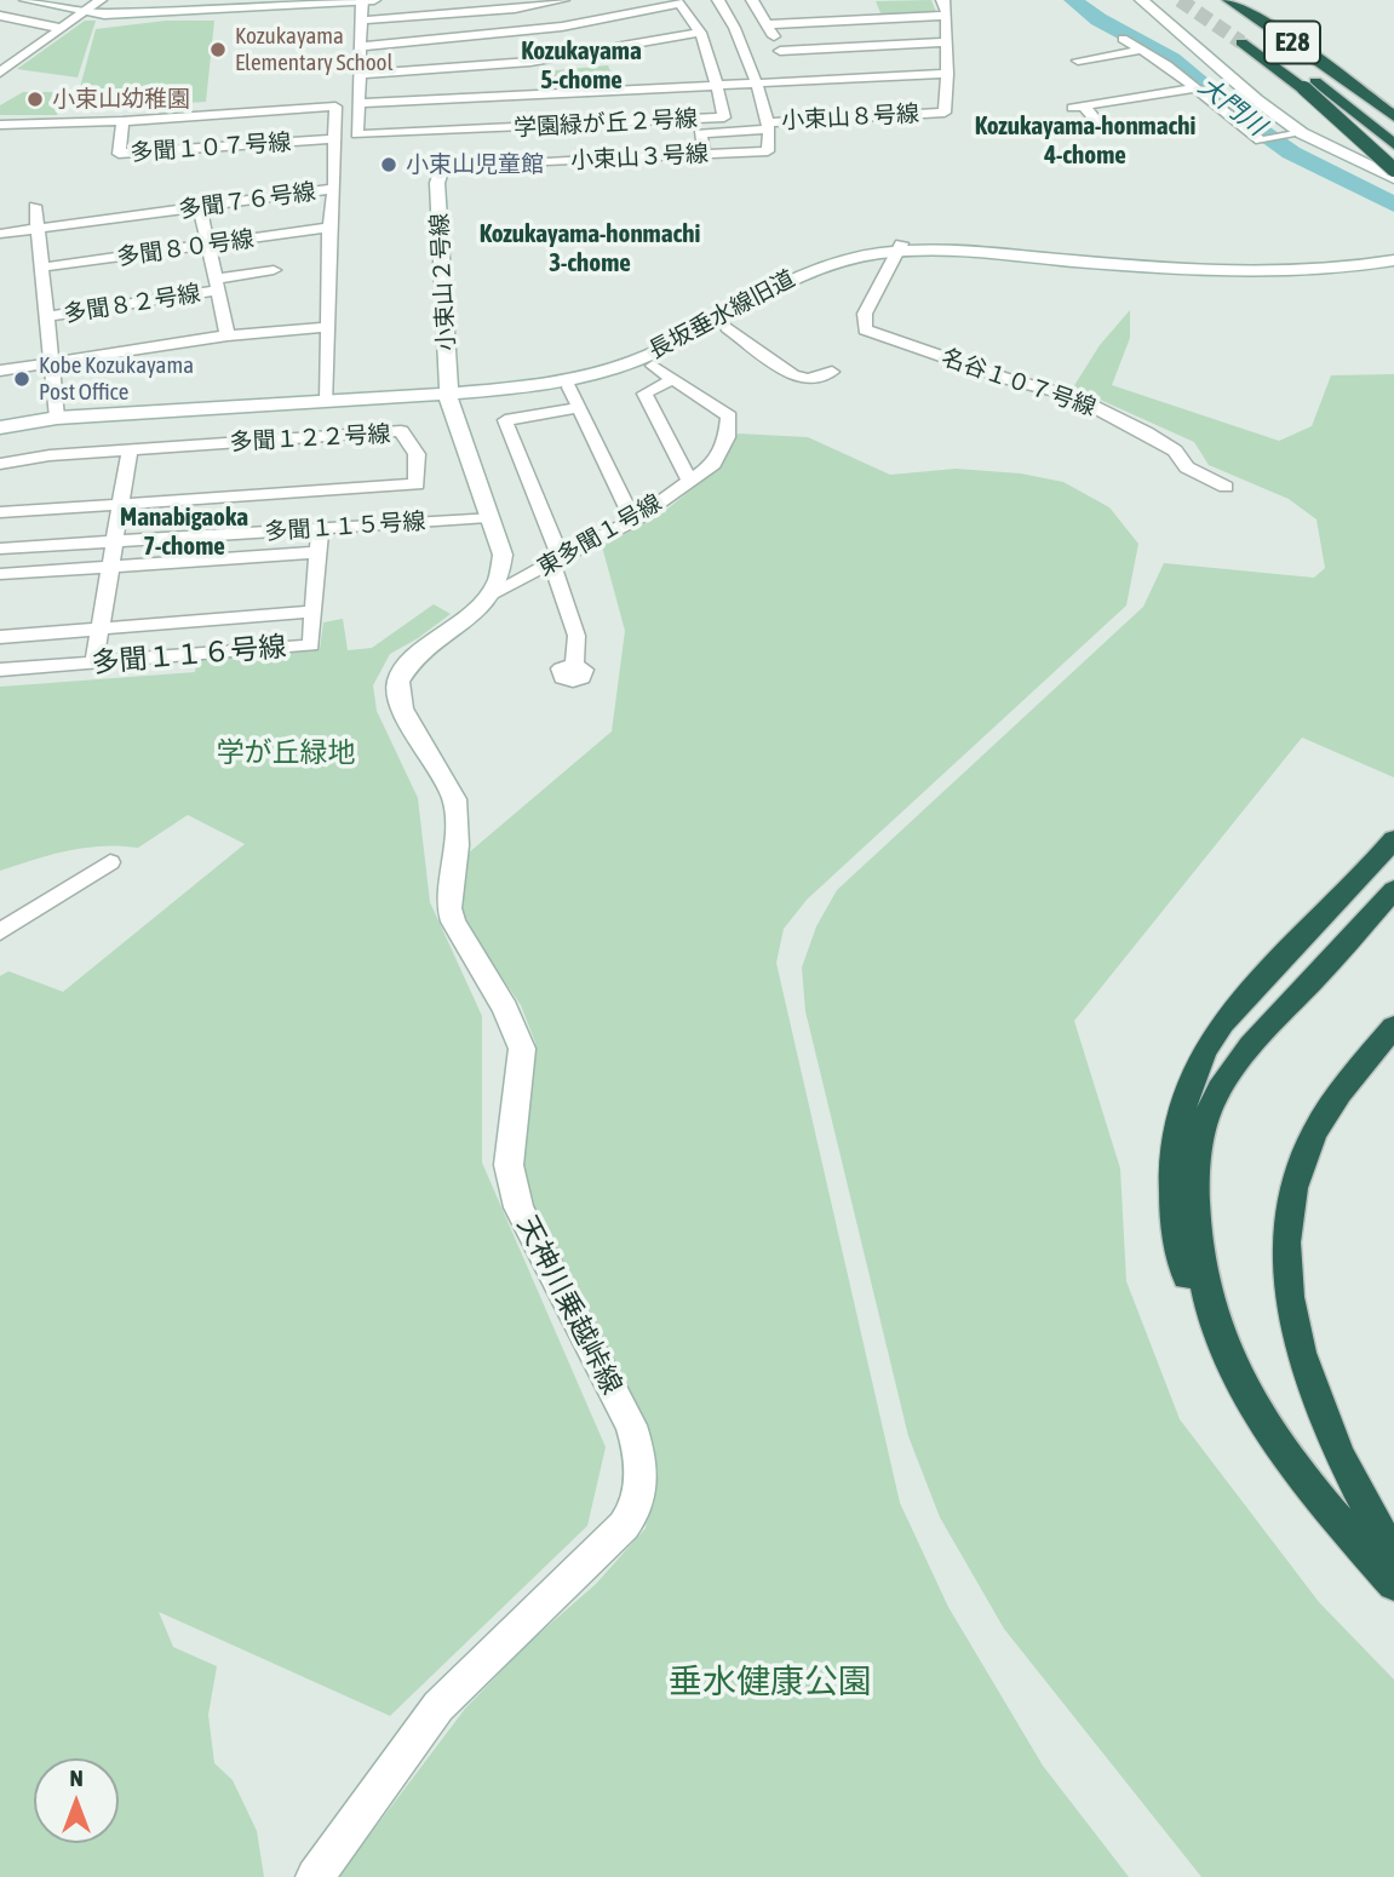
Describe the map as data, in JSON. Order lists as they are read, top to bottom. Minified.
{"streets":{"highway":["E28"],"street":["小束山８号線","学園緑が丘２号線","多聞１０７号線","小束山３号線","多聞７６号線","多聞８０号線","小束山２号線","多聞８２号線","長坂垂水線旧道","名谷１０７号線","多聞１２２号線","多聞１１５号線","東多聞１号線","多聞１１６号線","天神川乗越峠線"]},"crossings":[["小束山８号線","小束山３号線"],["小束山３号線","小束山２号線"],["多聞７６号線","多聞８０号線"],["多聞７６号線","長坂垂水線旧道"],["小束山２号線","長坂垂水線旧道"],["小束山２号線","天神川乗越峠線"],["長坂垂水線旧道","名谷１０７号線"],["長坂垂水線旧道","天神川乗越峠線"],["多聞１１５号線","多聞１１６号線"],["多聞１１５号線","天神川乗越峠線"],["東多聞１号線","天神川乗越峠線"]],"districts":["Kozukayama 5-chome","Kozukayama-honmachi 4-chome","Kozukayama-honmachi 3-chome","Manabigaoka 7-chome"],"water":["大門川"],"parks":["学が丘緑地","垂水健康公園"],"places":["Kozukayama Elementary School","小束山幼稚園","小束山児童館","Kobe Kozukayama Post Office"],"north":"top"}
